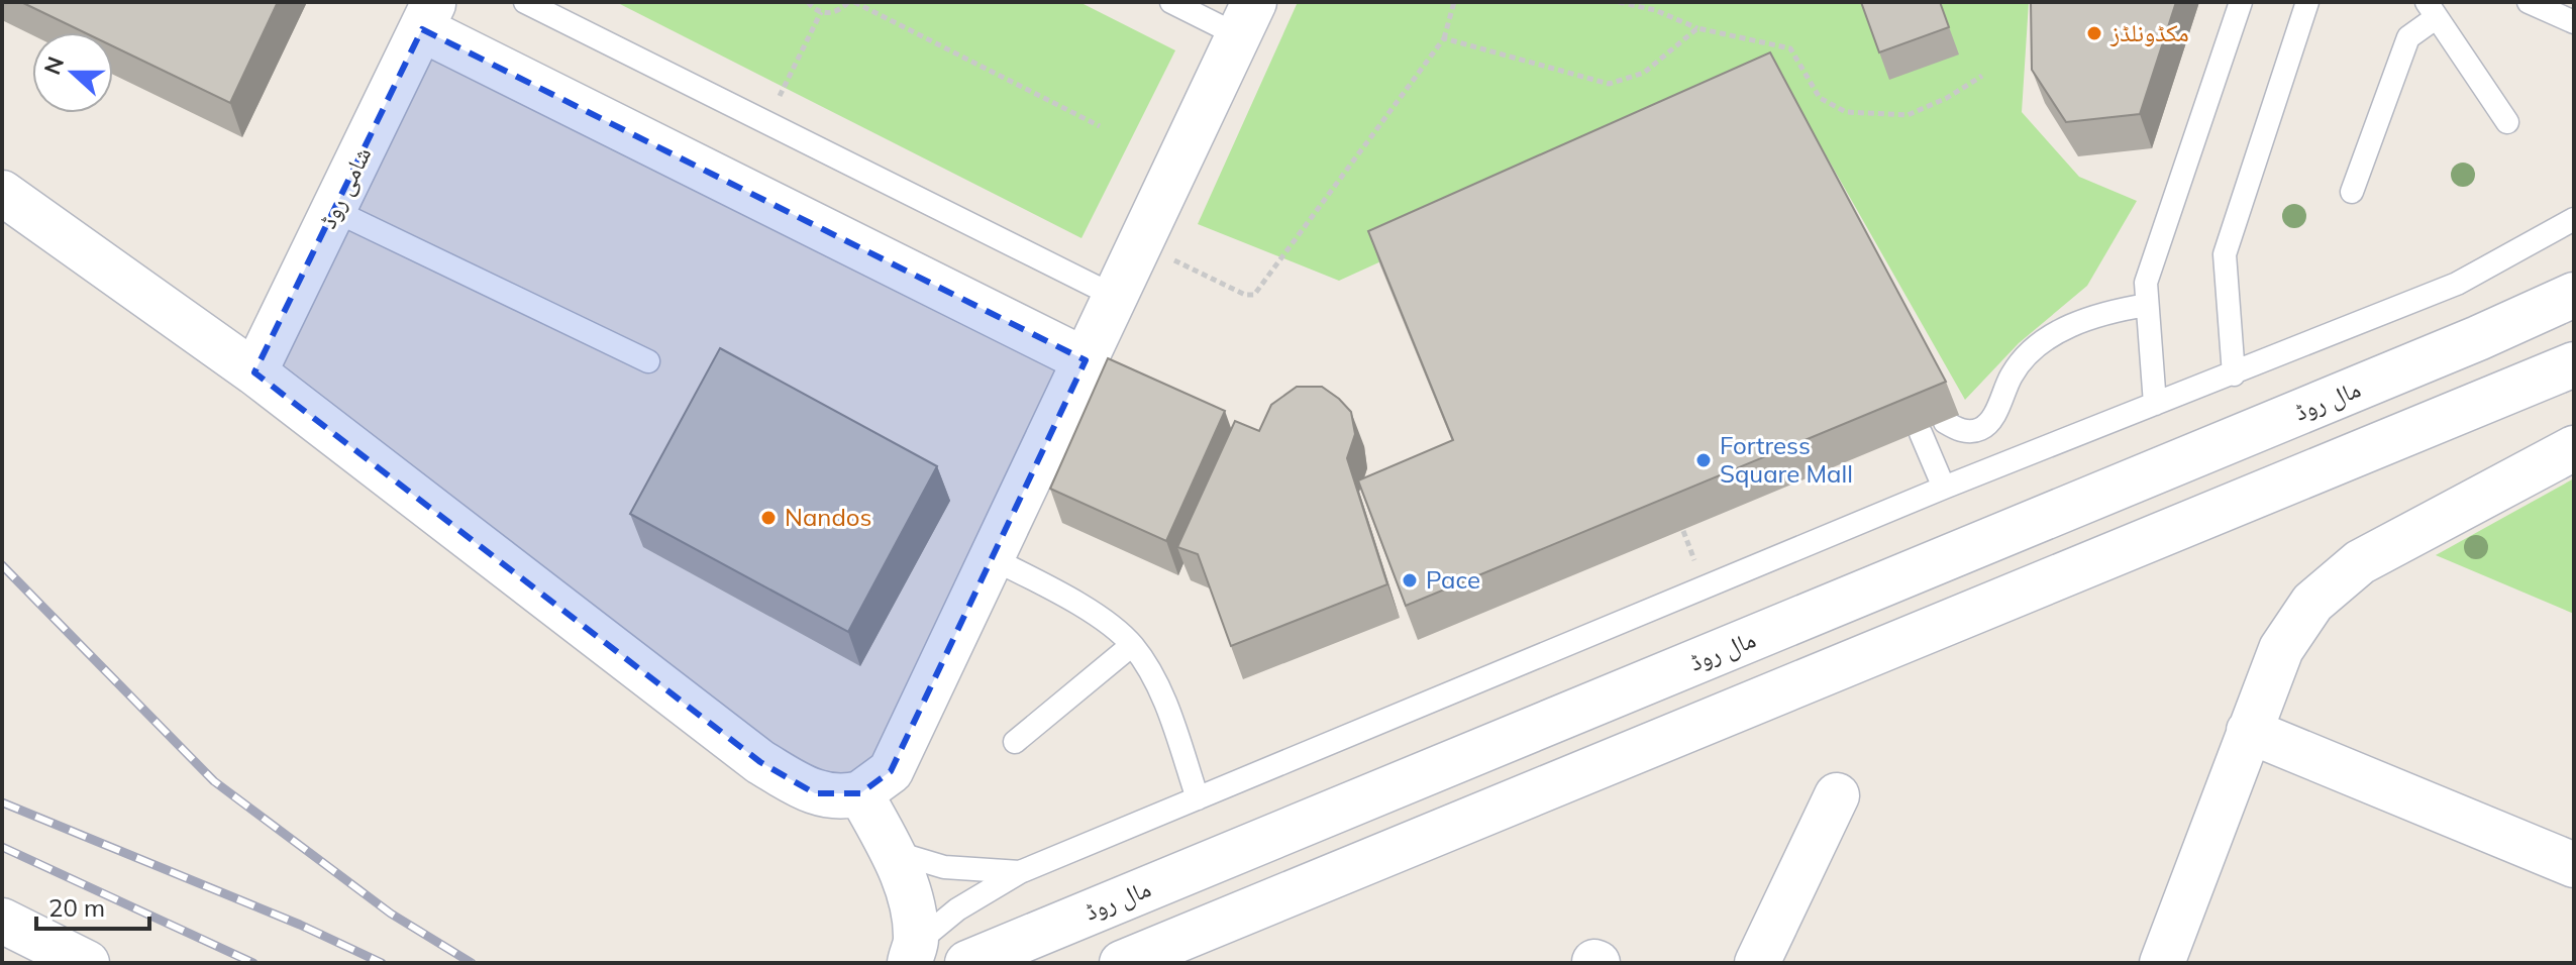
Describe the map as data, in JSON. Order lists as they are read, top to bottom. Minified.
{"streets":{"street":["شامی روڈ","مال روڈ"]},"places":["مکڈونلڈز","Fortress Square Mall","Nandos","Pace"],"scale_bar":"20 m","north":"left"}
